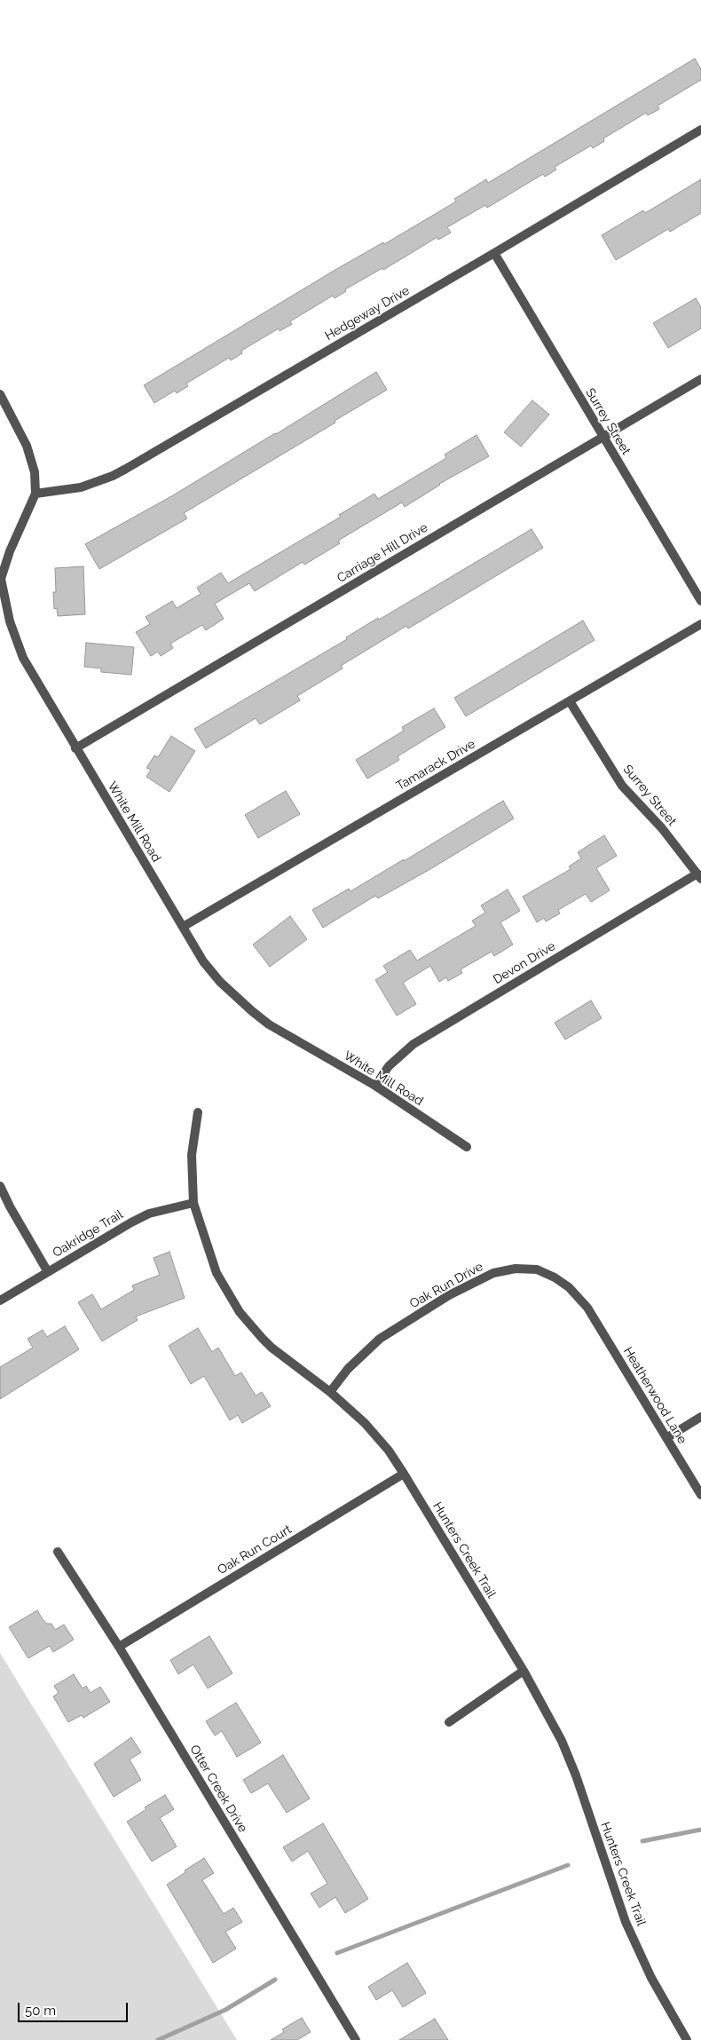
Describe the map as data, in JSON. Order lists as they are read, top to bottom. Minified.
{"streets":{"street":["Hedgeway Drive","Surrey Street","Carriage Hill Drive","Tamarack Drive","White Mill Road","Devon Drive","Oakridge Trail","Oak Run Drive","Heatherwood Lane","Oak Run Court","Hunters Creek Trail","Otter Creek Drive"]},"crossings":[["Hedgeway Drive","Surrey Street"],["Hedgeway Drive","White Mill Road"],["Surrey Street","Carriage Hill Drive"],["Surrey Street","Tamarack Drive"],["Surrey Street","Devon Drive"],["Carriage Hill Drive","White Mill Road"],["Tamarack Drive","White Mill Road"],["White Mill Road","Devon Drive"],["Oakridge Trail","Hunters Creek Trail"],["Oak Run Drive","Heatherwood Lane"],["Oak Run Drive","Hunters Creek Trail"],["Oak Run Court","Hunters Creek Trail"],["Oak Run Court","Otter Creek Drive"]],"scale_bar":"50 m"}
